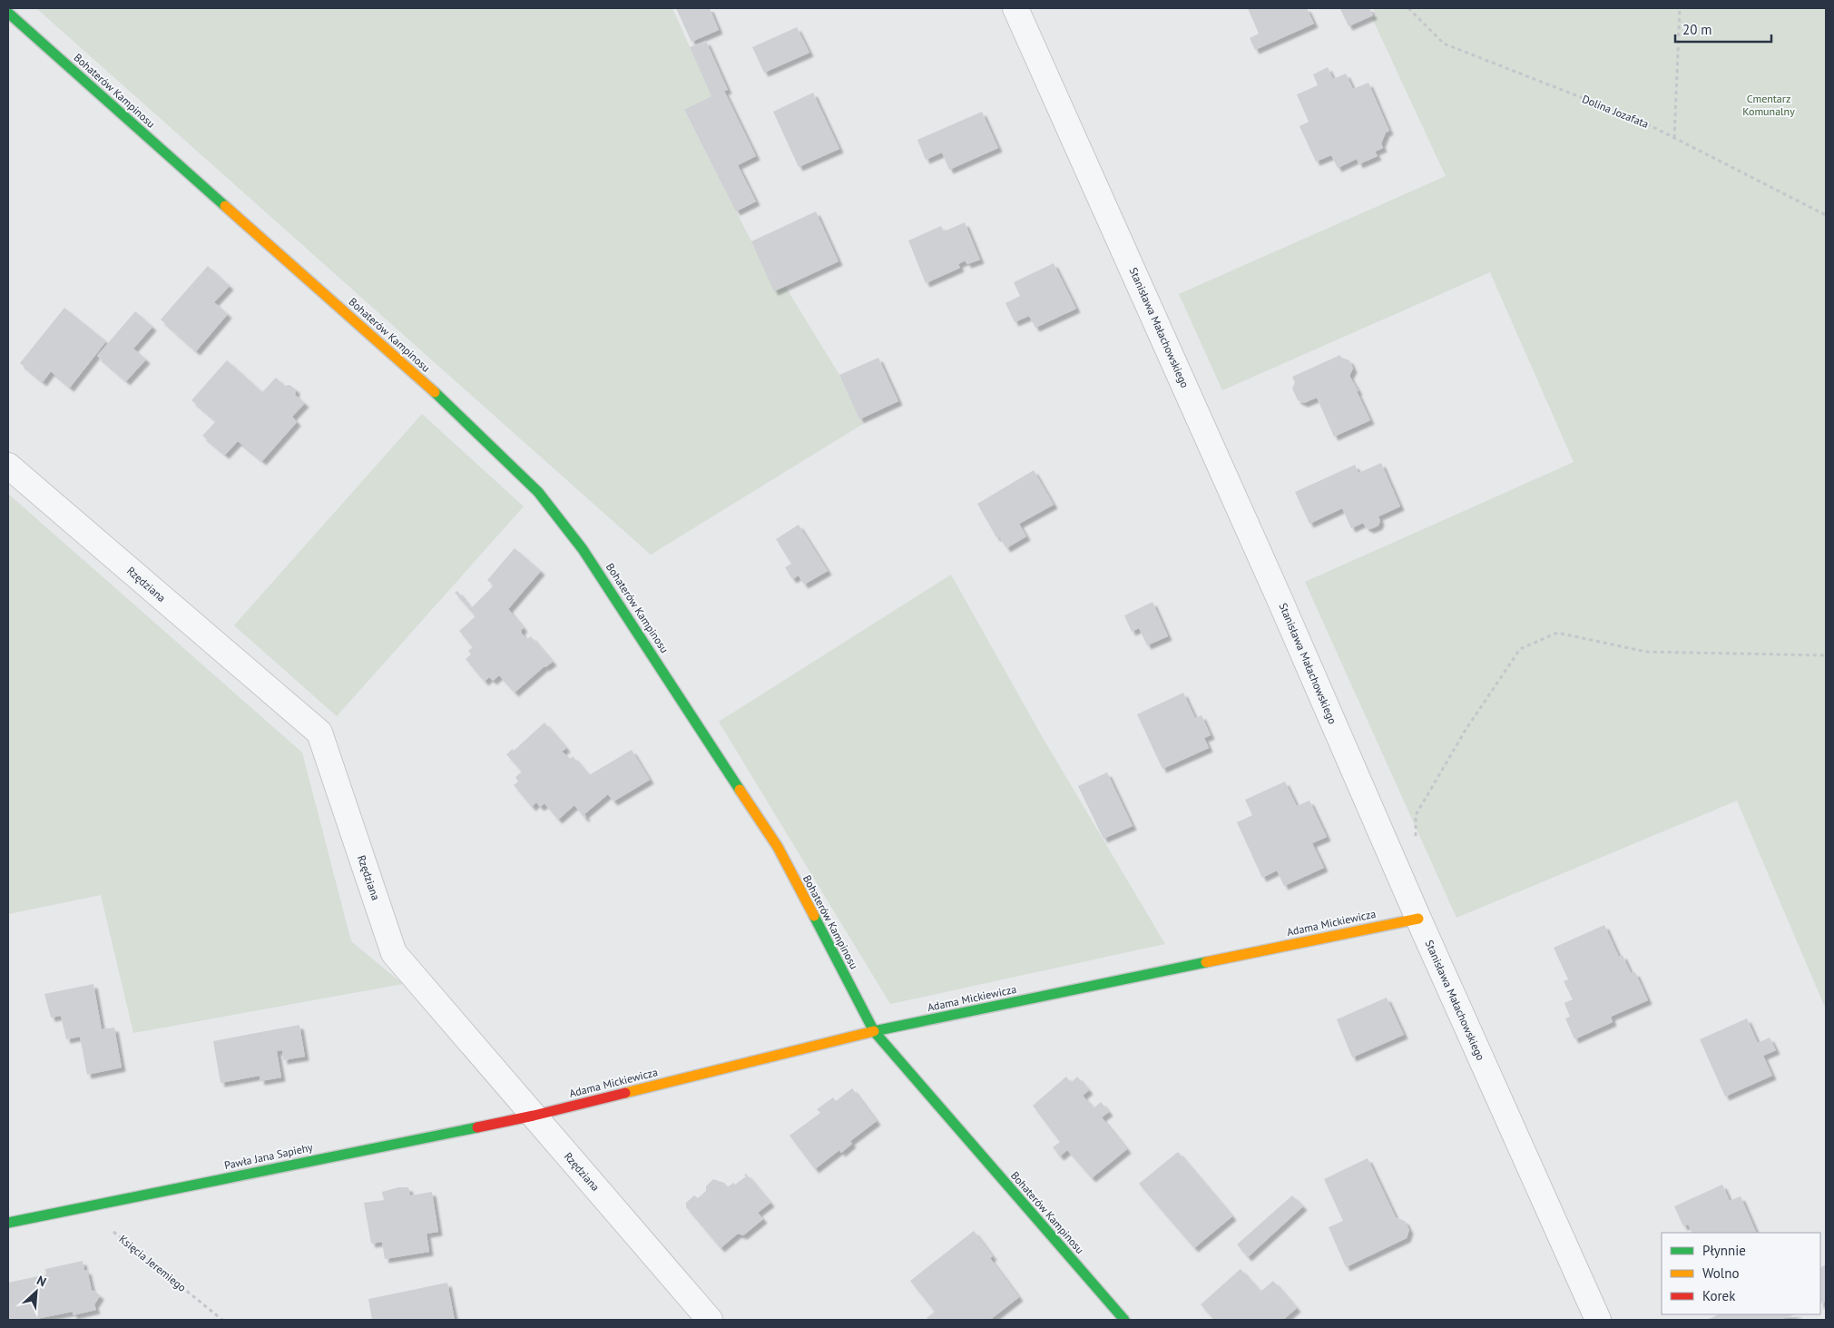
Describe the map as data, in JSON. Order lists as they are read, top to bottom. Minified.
{"streets":{"street":["Bohaterów Kampinosu","Stanisława Małachowskiego","Rzędziana","Adama Mickiewicza","Pawła Jana Sapiehy"],"path":["Dolina Jozafata","Księcia Jeremiego"]},"crossings":[["Bohaterów Kampinosu","Adama Mickiewicza"],["Stanisława Małachowskiego","Adama Mickiewicza"],["Rzędziana","Adama Mickiewicza"],["Rzędziana","Pawła Jana Sapiehy"],["Adama Mickiewicza","Pawła Jana Sapiehy"],["Pawła Jana Sapiehy","Księcia Jeremiego"]],"parks":["Cmentarz Komunalny"],"legend":["Płynnie","Wolno","Korek"],"scale_bar":"20 m","north":"top right"}
